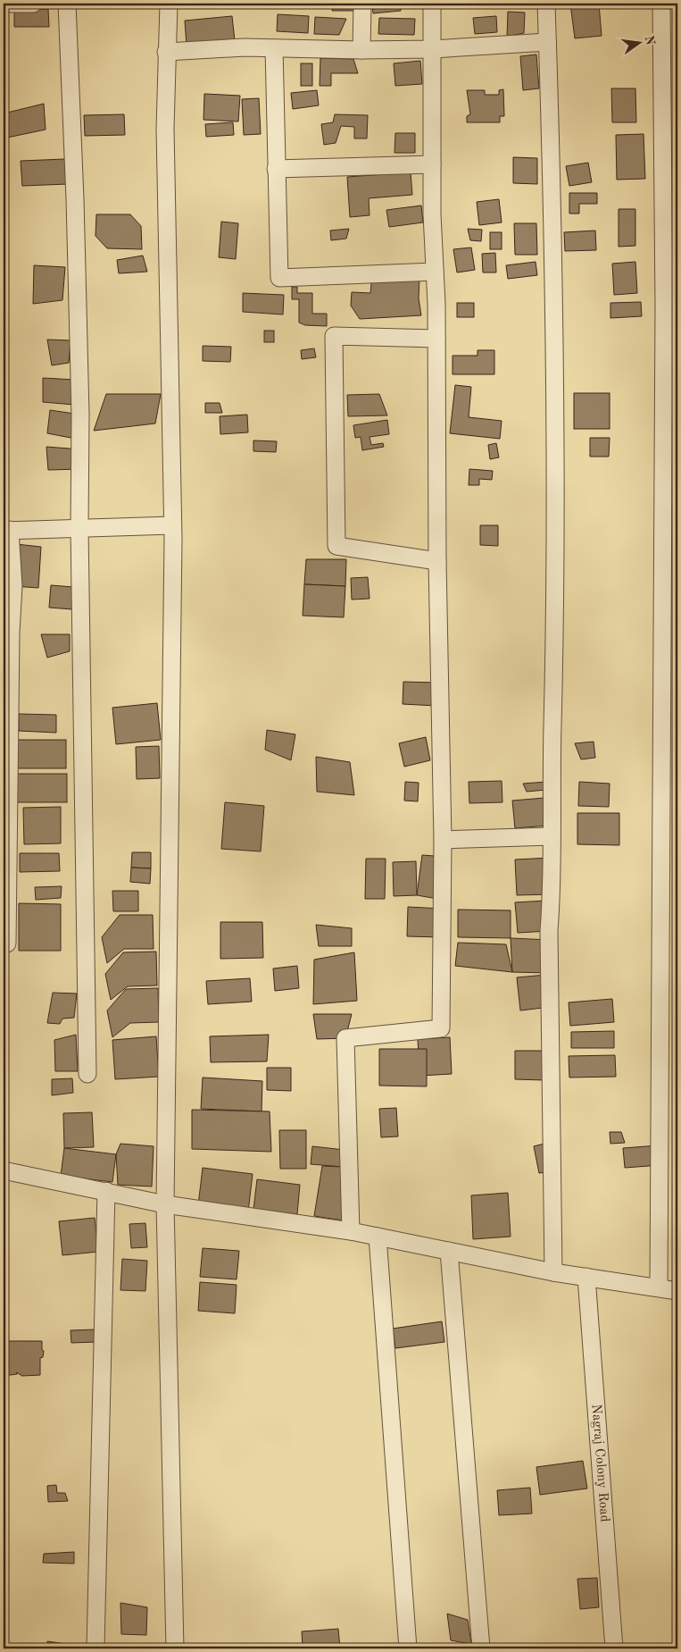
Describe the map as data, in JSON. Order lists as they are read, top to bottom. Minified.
{"streets":{"street":["Nagraj Colony Road"]},"north":"right"}
